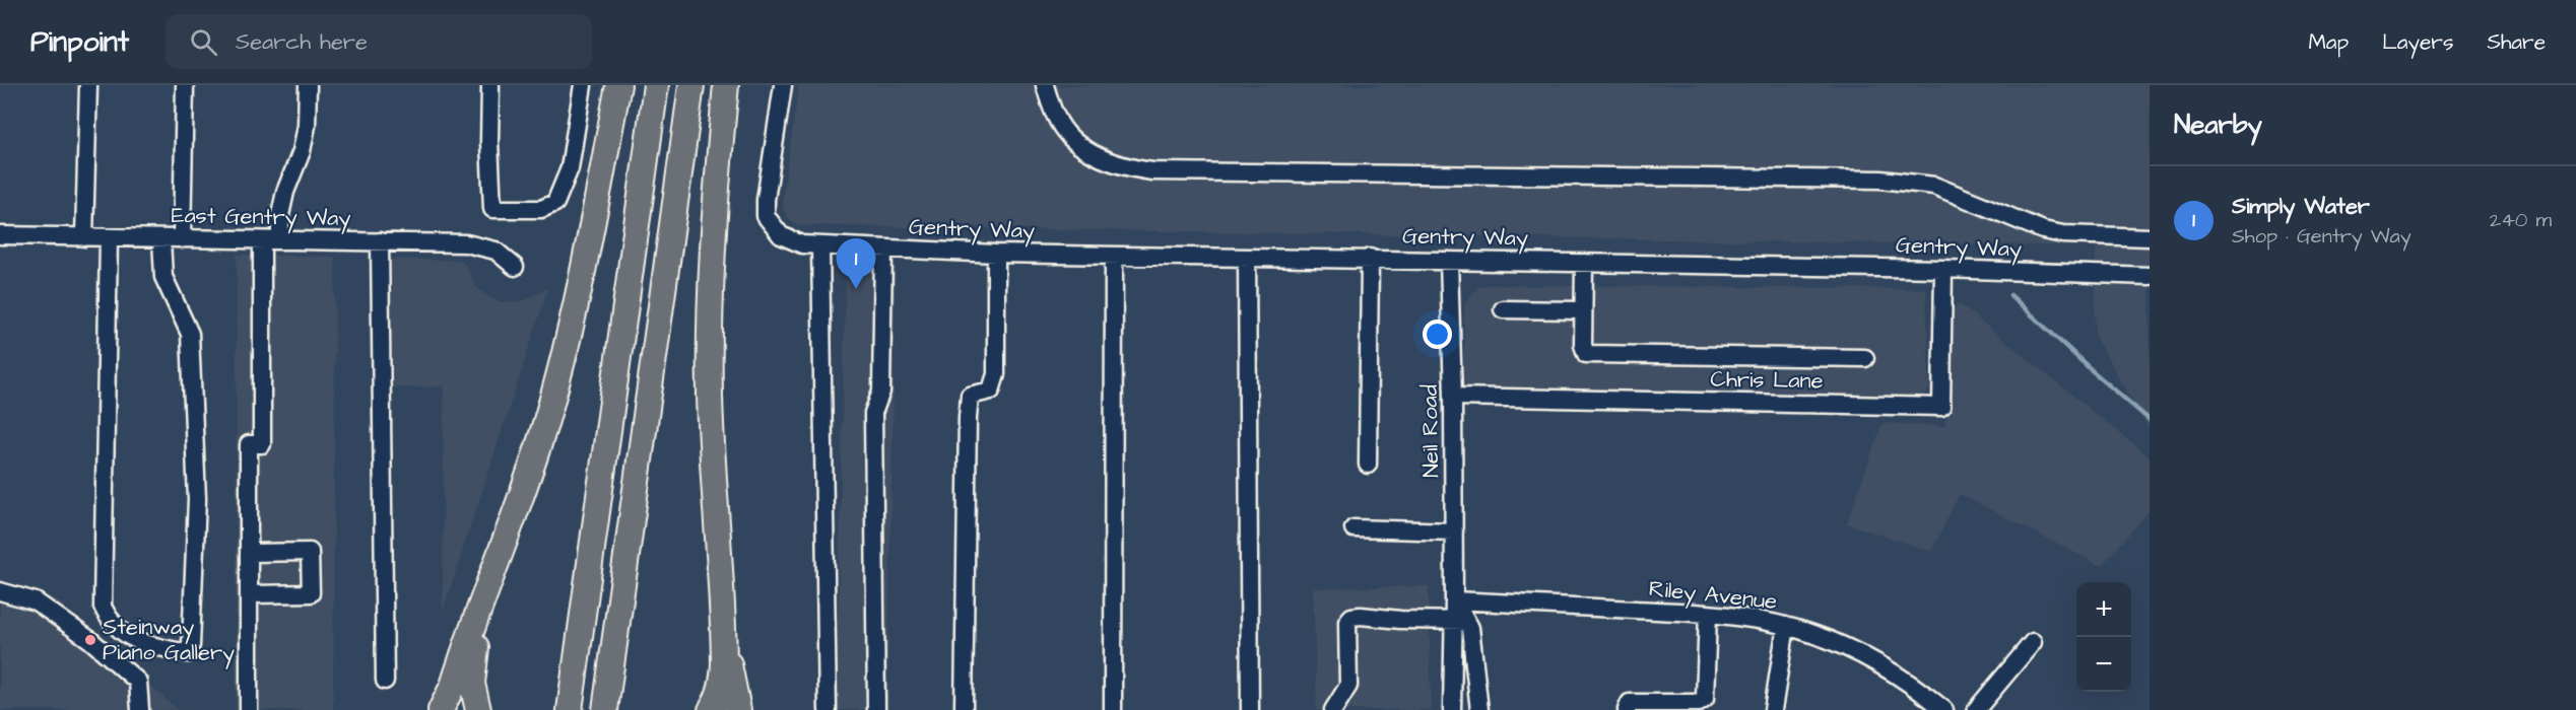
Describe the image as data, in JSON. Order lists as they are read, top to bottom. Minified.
{"streets":{"street":["East Gentry Way","Gentry Way","Chris Lane","Neil Road","Riley Avenue"]},"crossings":[["Gentry Way","Chris Lane"],["Gentry Way","Neil Road"],["Chris Lane","Neil Road"],["Neil Road","Riley Avenue"]],"places":["Steinway Piano Gallery"],"page":{"header":"Pinpoint","search":"Search here","nav":["Map","Layers","Share"],"heading":"Nearby","list":[{"mark":"1","name":"Simply Water","note":"Shop · Gentry Way","value":"240 m"}],"pins":"1","map_buttons":["+","−"]}}
